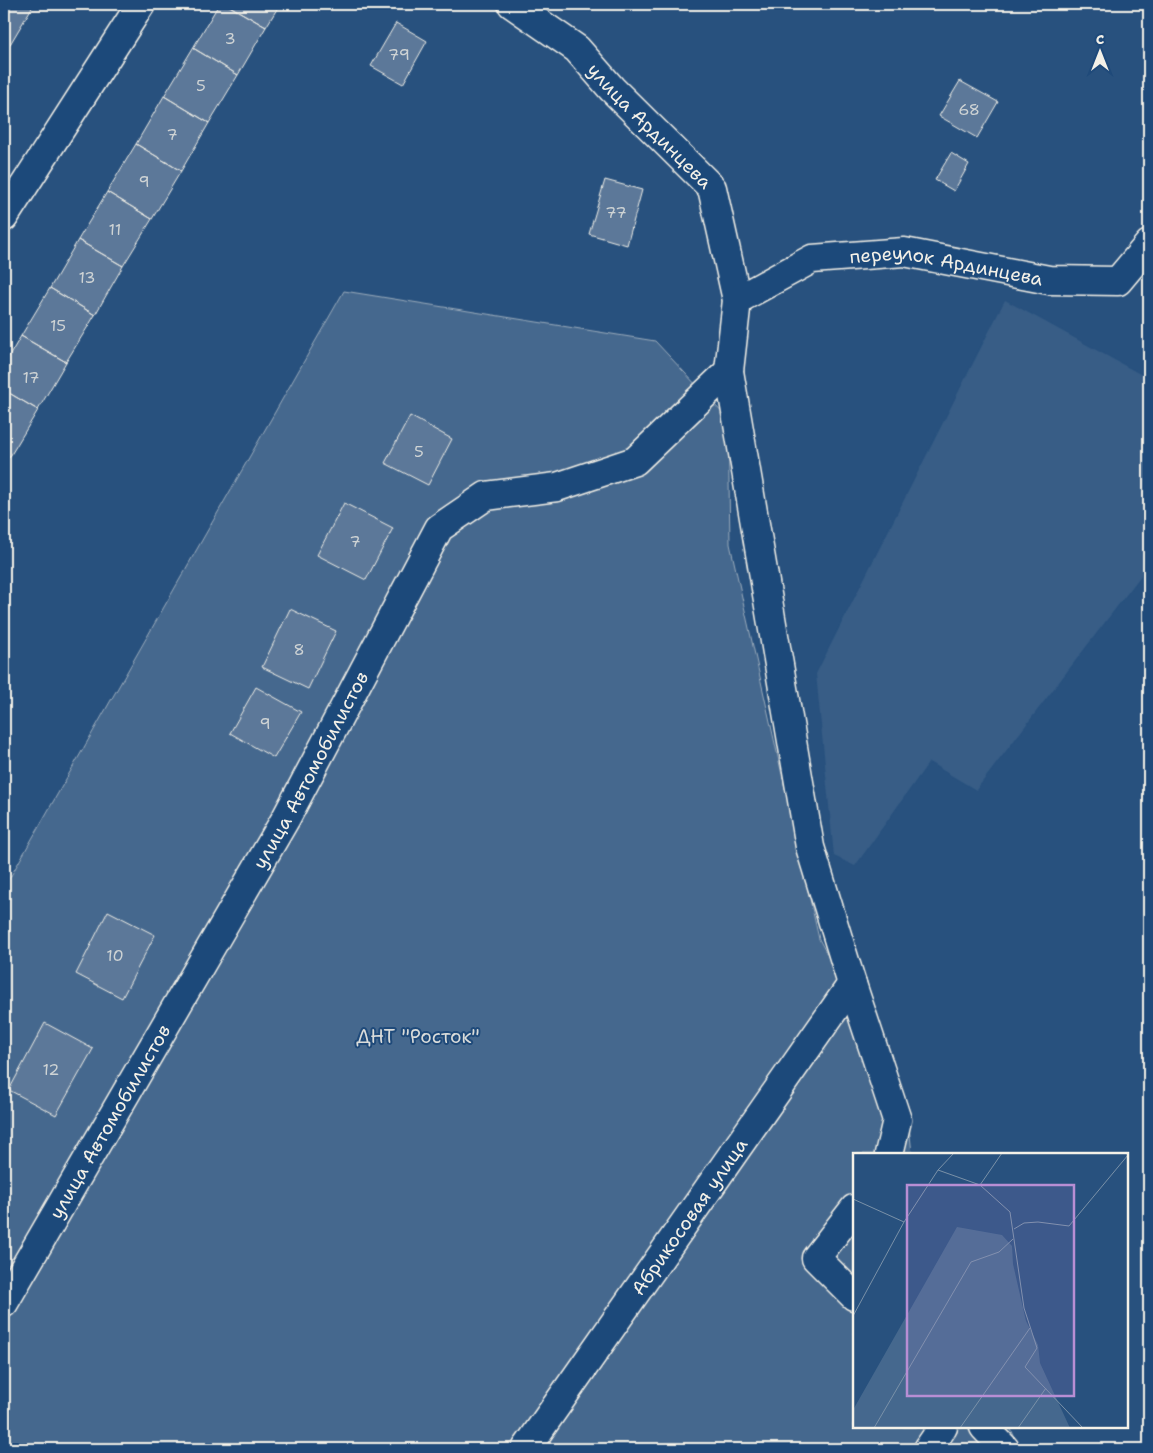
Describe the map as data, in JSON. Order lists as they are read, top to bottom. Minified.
{"streets":{"street":["улица Ардинцева","переулок Ардинцева","улица Автомобилистов","Абрикосовая улица"]},"crossings":[["улица Ардинцева","переулок Ардинцева"],["улица Ардинцева","улица Автомобилистов"],["улица Ардинцева","Абрикосовая улица"]],"parks":["ДНТ \"Росток\""],"house_numbers":["3","79","5","68","7","9","77","11","13","15","17","5","7","8","9","10","12"],"north":"top"}
